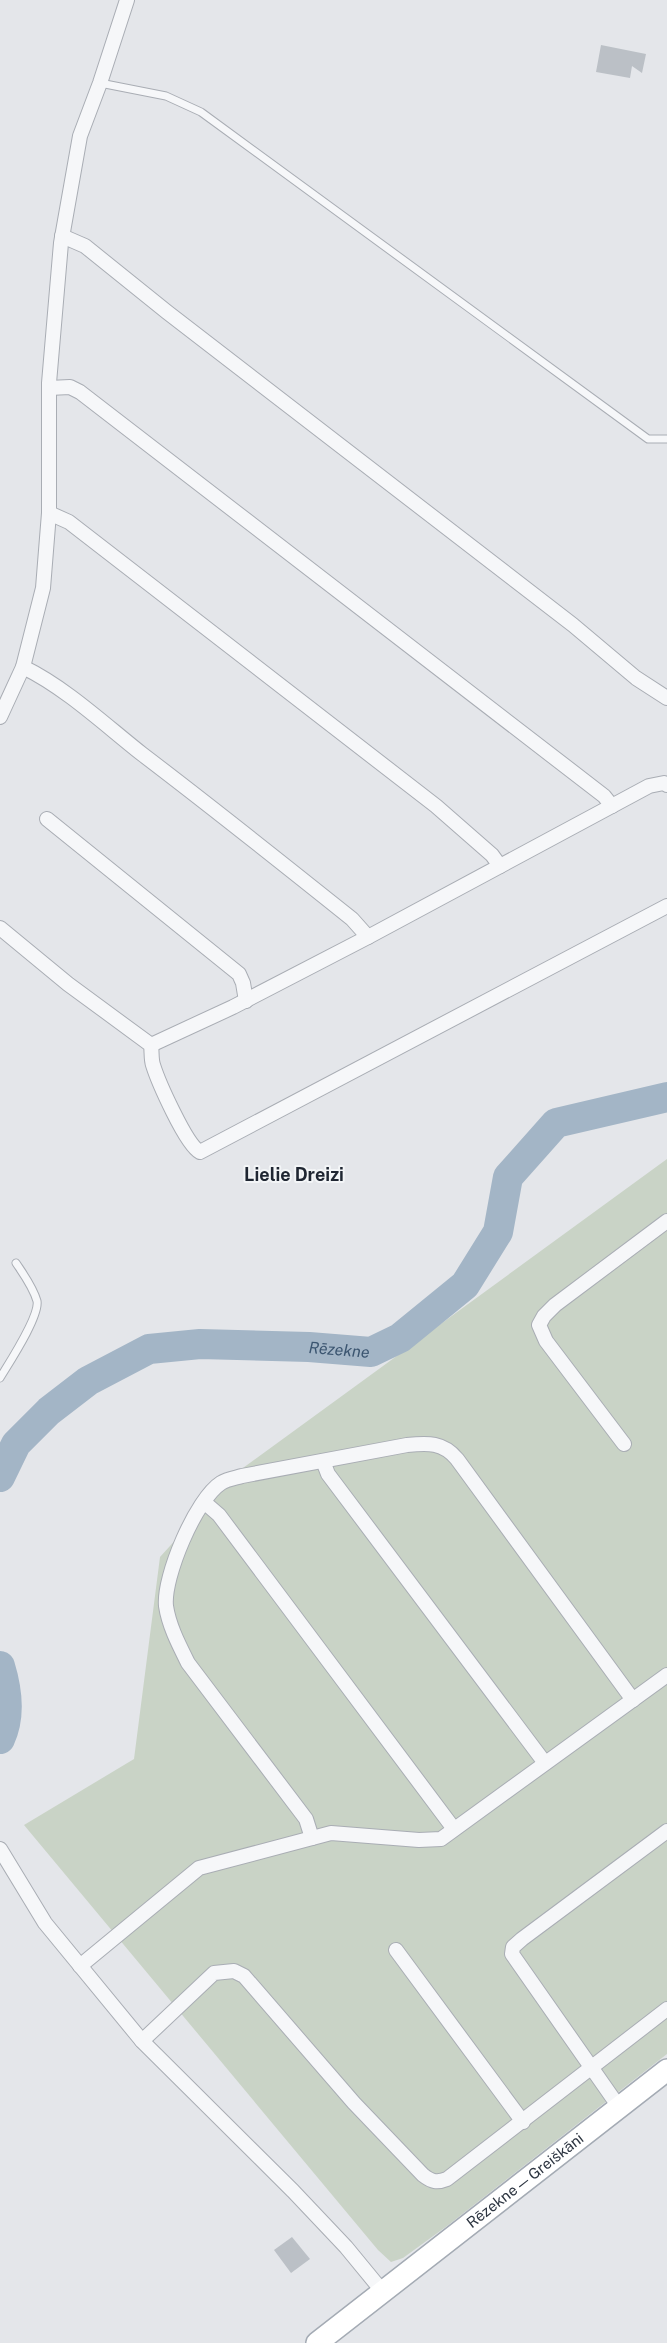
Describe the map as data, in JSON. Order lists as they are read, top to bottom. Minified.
{"streets":{"main road":["Rēzekne — Greiškāni"]},"districts":["Lielie Dreizi"],"water":["Rēzekne"]}
